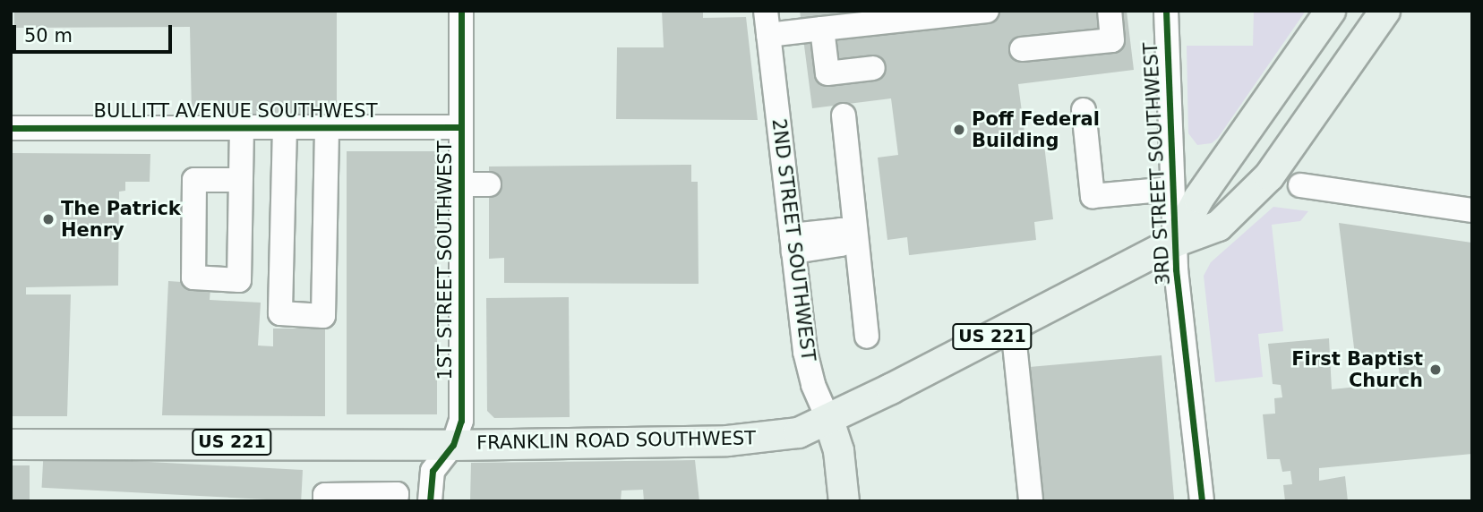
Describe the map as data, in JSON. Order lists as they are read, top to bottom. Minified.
{"streets":{"main road":["2ND STREET SOUTHWEST","US 221","FRANKLIN ROAD SOUTHWEST"],"street":["BULLITT AVENUE SOUTHWEST","3RD STREET SOUTHWEST","1ST STREET SOUTHWEST"]},"crossings":[["BULLITT AVENUE SOUTHWEST","1ST STREET SOUTHWEST"],["3RD STREET SOUTHWEST","FRANKLIN ROAD SOUTHWEST"],["2ND STREET SOUTHWEST","FRANKLIN ROAD SOUTHWEST"],["1ST STREET SOUTHWEST","FRANKLIN ROAD SOUTHWEST"]],"places":["Poff Federal Building","The Patrick Henry","First Baptist Church"],"scale_bar":"50 m"}
